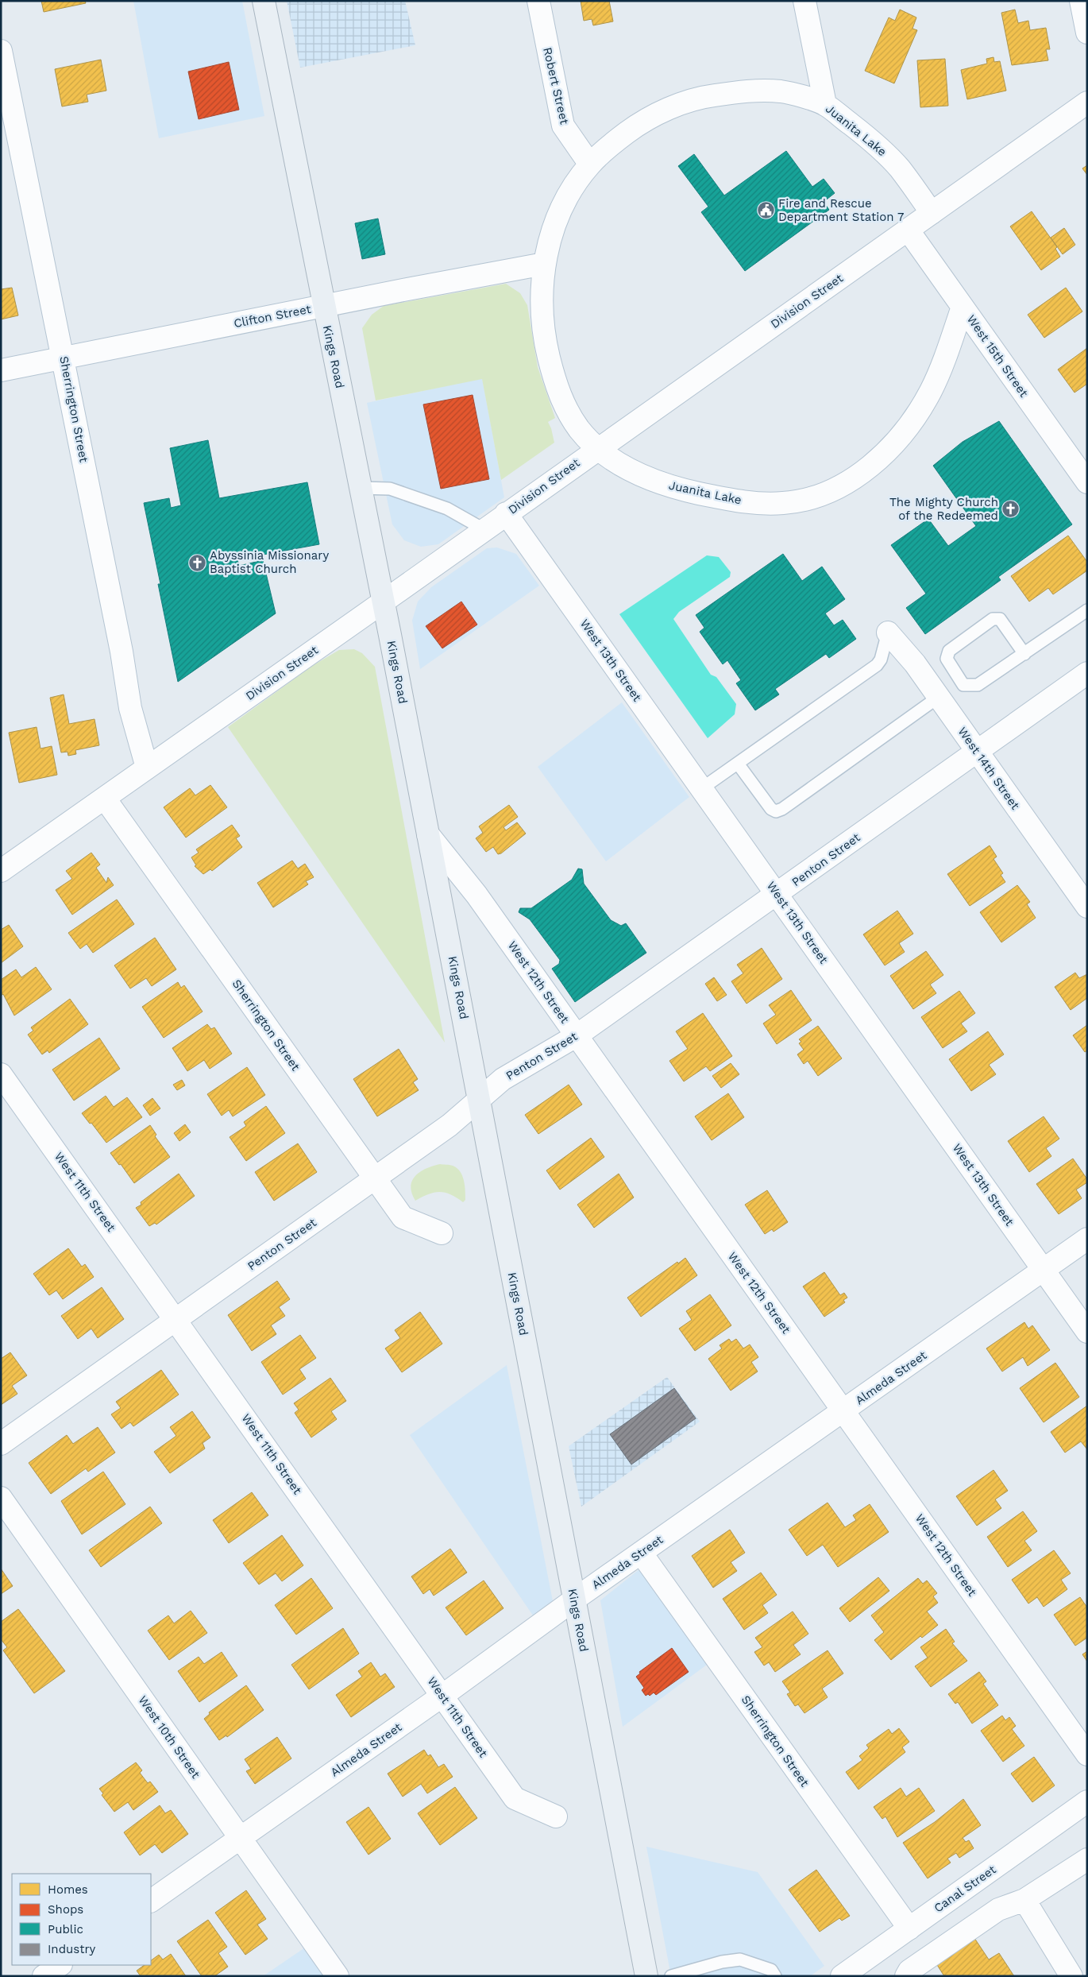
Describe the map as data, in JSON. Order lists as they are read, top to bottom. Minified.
{"streets":{"main road":["Kings Road"],"street":["Robert Street","Juanita Lake","Division Street","Clifton Street","West 15th Street","Sherrington Street","West 13th Street","West 14th Street","Penton Street","West 12th Street","West 11th Street","Almeda Street","West 10th Street","Canal Street"]},"crossings":[["Robert Street","Juanita Lake"],["Juanita Lake","Division Street"],["Juanita Lake","Clifton Street"],["Juanita Lake","West 15th Street"],["Division Street","West 15th Street"],["Division Street","Kings Road"],["Division Street","Sherrington Street"],["Division Street","West 13th Street"],["Clifton Street","Kings Road"],["Clifton Street","Sherrington Street"],["Kings Road","Penton Street"],["Kings Road","West 12th Street"],["Kings Road","Almeda Street"],["Sherrington Street","Penton Street"],["Sherrington Street","Almeda Street"],["Sherrington Street","Canal Street"],["West 13th Street","Penton Street"],["West 13th Street","Almeda Street"],["West 14th Street","Penton Street"],["Penton Street","West 12th Street"],["Penton Street","West 11th Street"],["West 12th Street","Almeda Street"],["West 11th Street","Almeda Street"],["Almeda Street","West 10th Street"]],"places":{"public building":["Fire and Rescue Department Station 7"],"church":["The Mighty Church of the Redeemed","Abyssinia Missionary Baptist Church"]},"legend":["Homes","Shops","Public","Industry"]}
